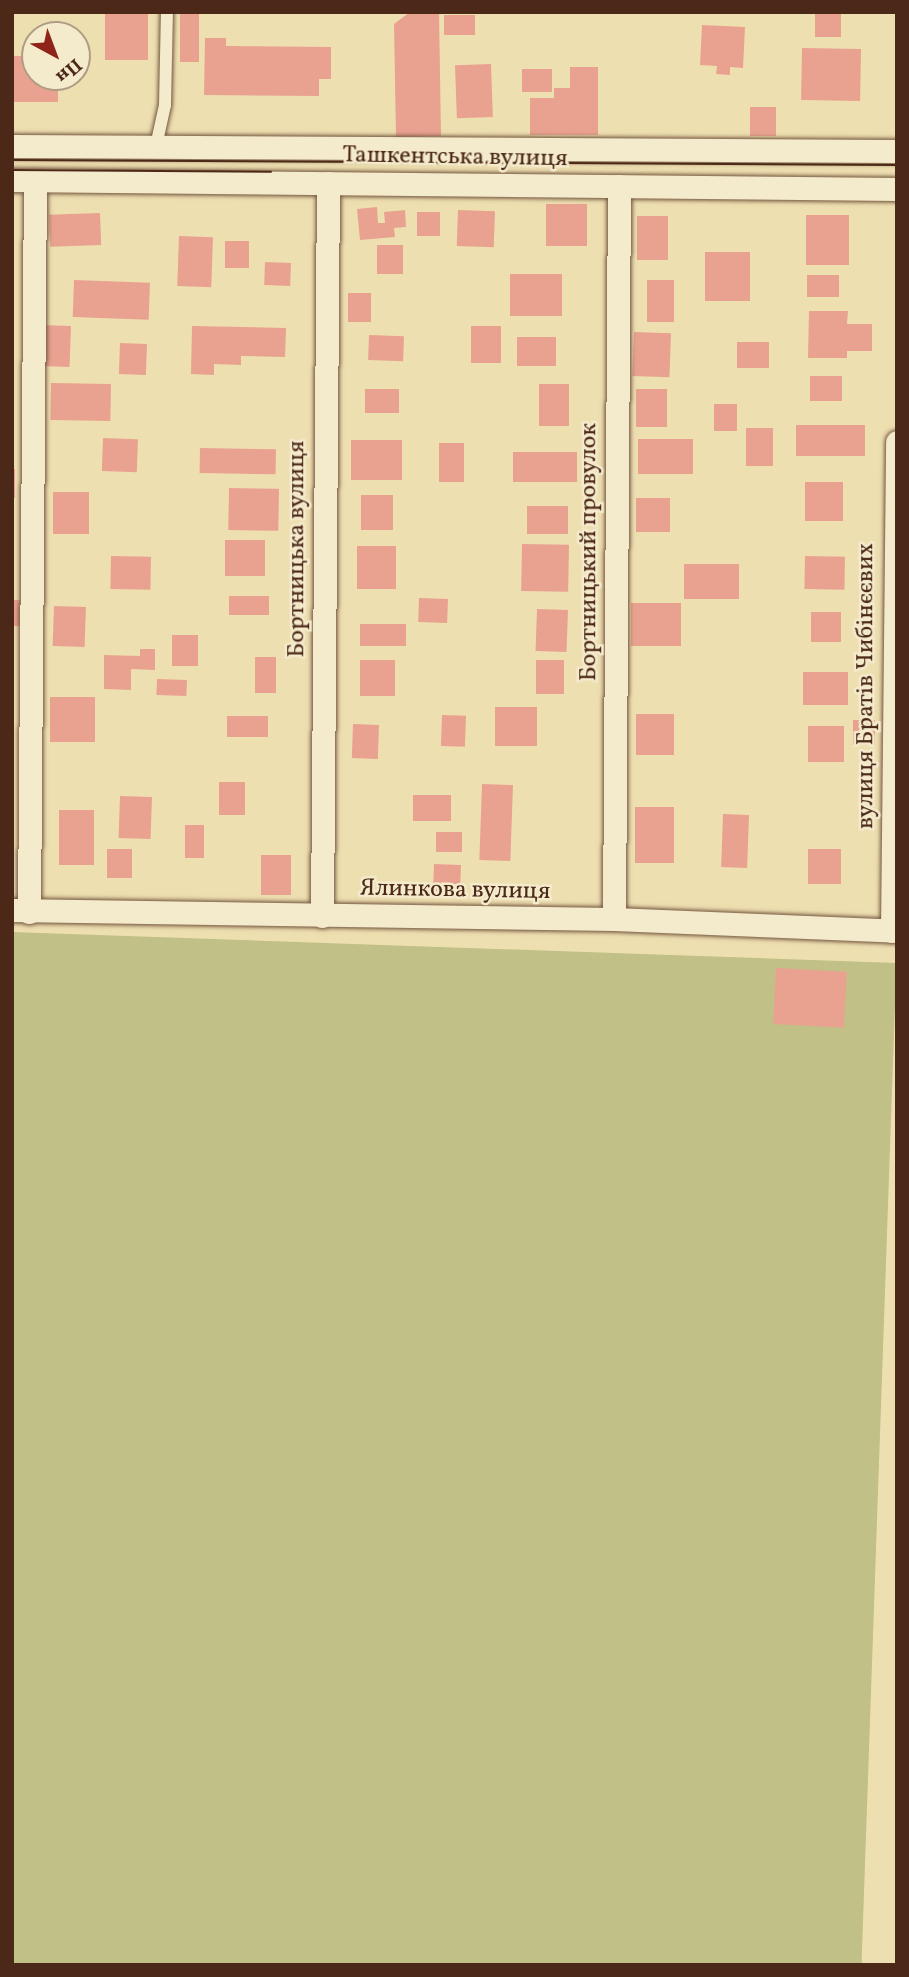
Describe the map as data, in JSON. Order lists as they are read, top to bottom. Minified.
{"streets":{"street":["Ташкентська вулиця","Бортницька вулиця","Бортницький провулок","вулиця Братів Чибінєєвих","Ялинкова вулиця"]},"crossings":[["Ташкентська вулиця","Бортницька вулиця"],["Ташкентська вулиця","Бортницький провулок"],["Бортницька вулиця","Ялинкова вулиця"],["Бортницький провулок","Ялинкова вулиця"],["вулиця Братів Чибінєєвих","Ялинкова вулиця"]],"north":"bottom right"}
